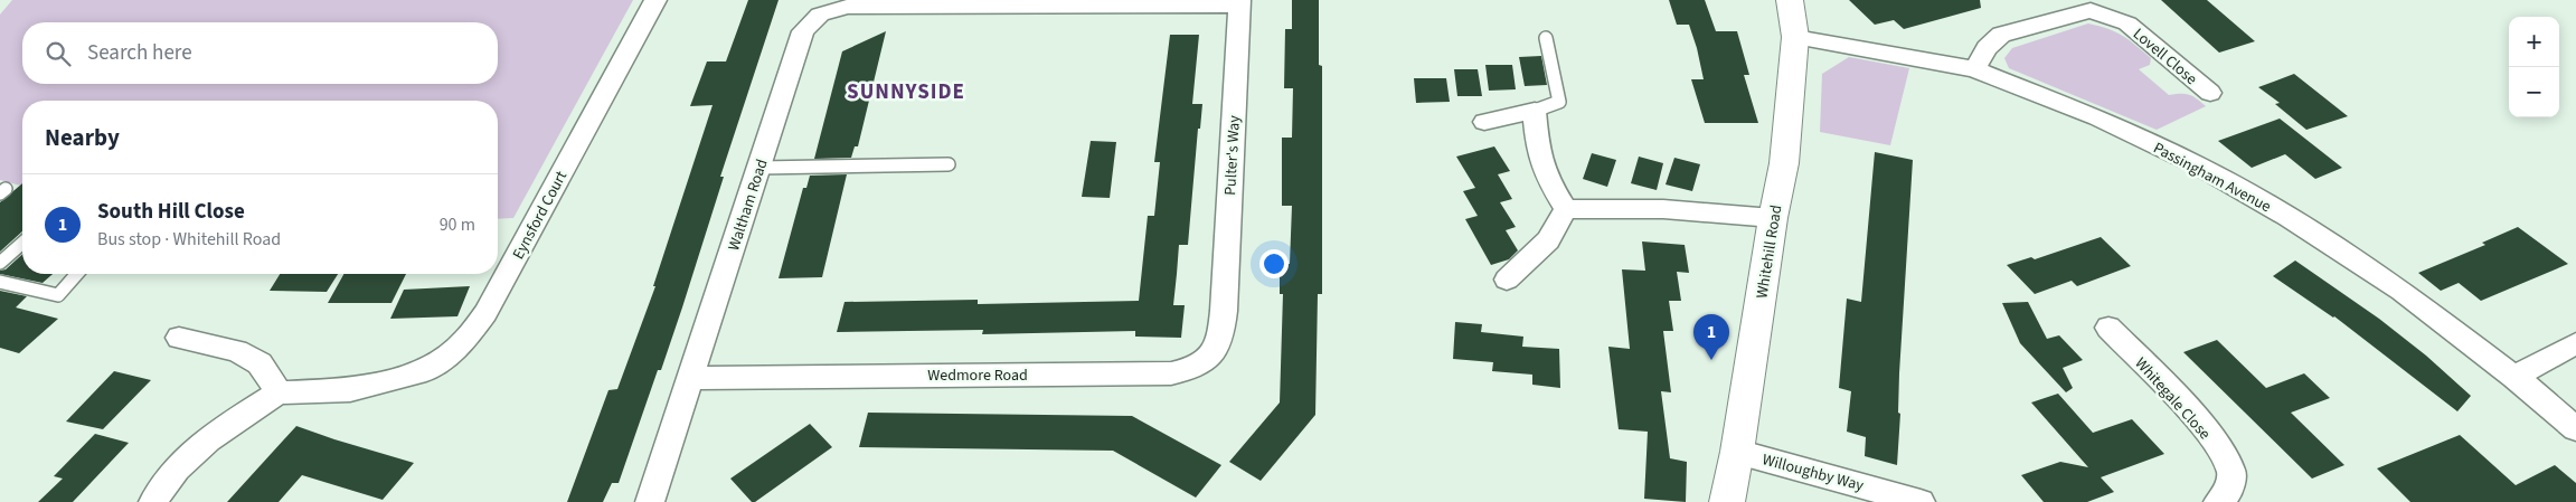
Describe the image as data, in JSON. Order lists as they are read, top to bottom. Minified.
{"streets":{"street":["Lovell Close","Pulter's Way","Passingham Avenue","Waltham Road","Eynsford Court","Whitehill Road","Wedmore Road","Whitegale Close","Willoughby Way"]},"crossings":[["Lovell Close","Passingham Avenue"],["Pulter's Way","Waltham Road"],["Pulter's Way","Wedmore Road"],["Passingham Avenue","Whitehill Road"],["Waltham Road","Wedmore Road"],["Whitehill Road","Willoughby Way"]],"districts":["SUNNYSIDE"],"page":{"map_buttons":["+","−"],"search":"Search here","heading":"Nearby","list":[{"mark":"1","name":"South Hill Close","note":"Bus stop · Whitehill Road","value":"90 m"}],"pins":"1"}}
